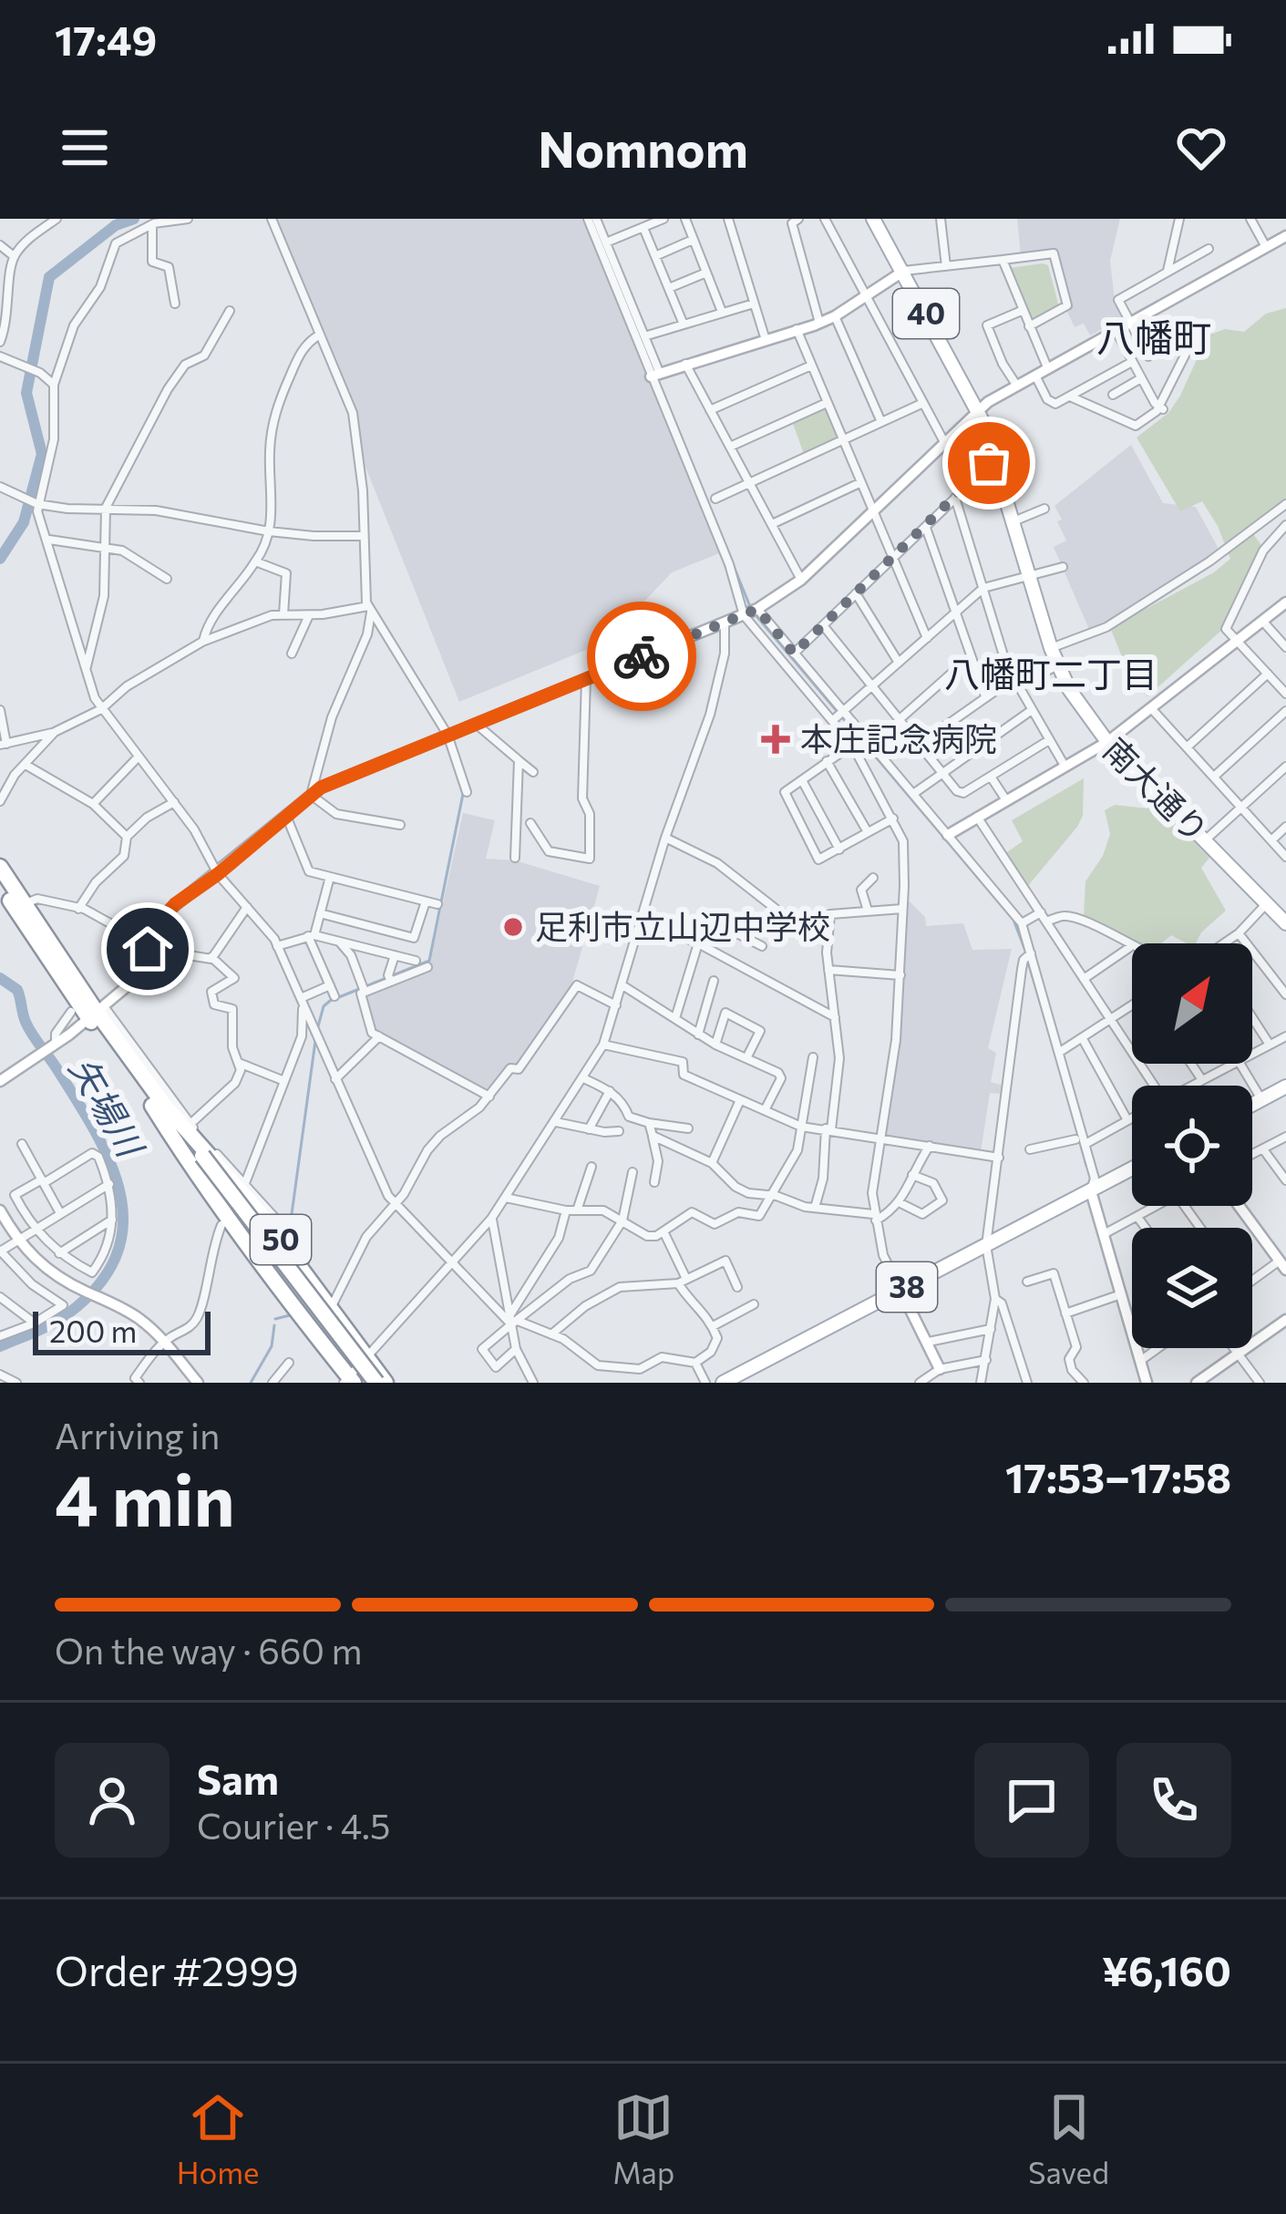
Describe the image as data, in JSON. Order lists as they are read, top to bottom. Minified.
{"streets":{"highway":["50"],"main road":["40","南大通り","38"]},"districts":["八幡町","八幡町二丁目"],"water":["矢場川"],"places":{"health":["本庄記念病院"],"other":["足利市立山辺中学校"]},"scale_bar":"200 m","north":"top right","page":{"status":"17:49","header":"Nomnom","scale":"200 m","heading":["4 min","Arriving in","17:53–17:58"],"panel":["Sam","Courier · 4.5","Order #2999","¥6,160"],"bar":"On the way · 660 m","tabs":["Home","Map","Saved"]}}
